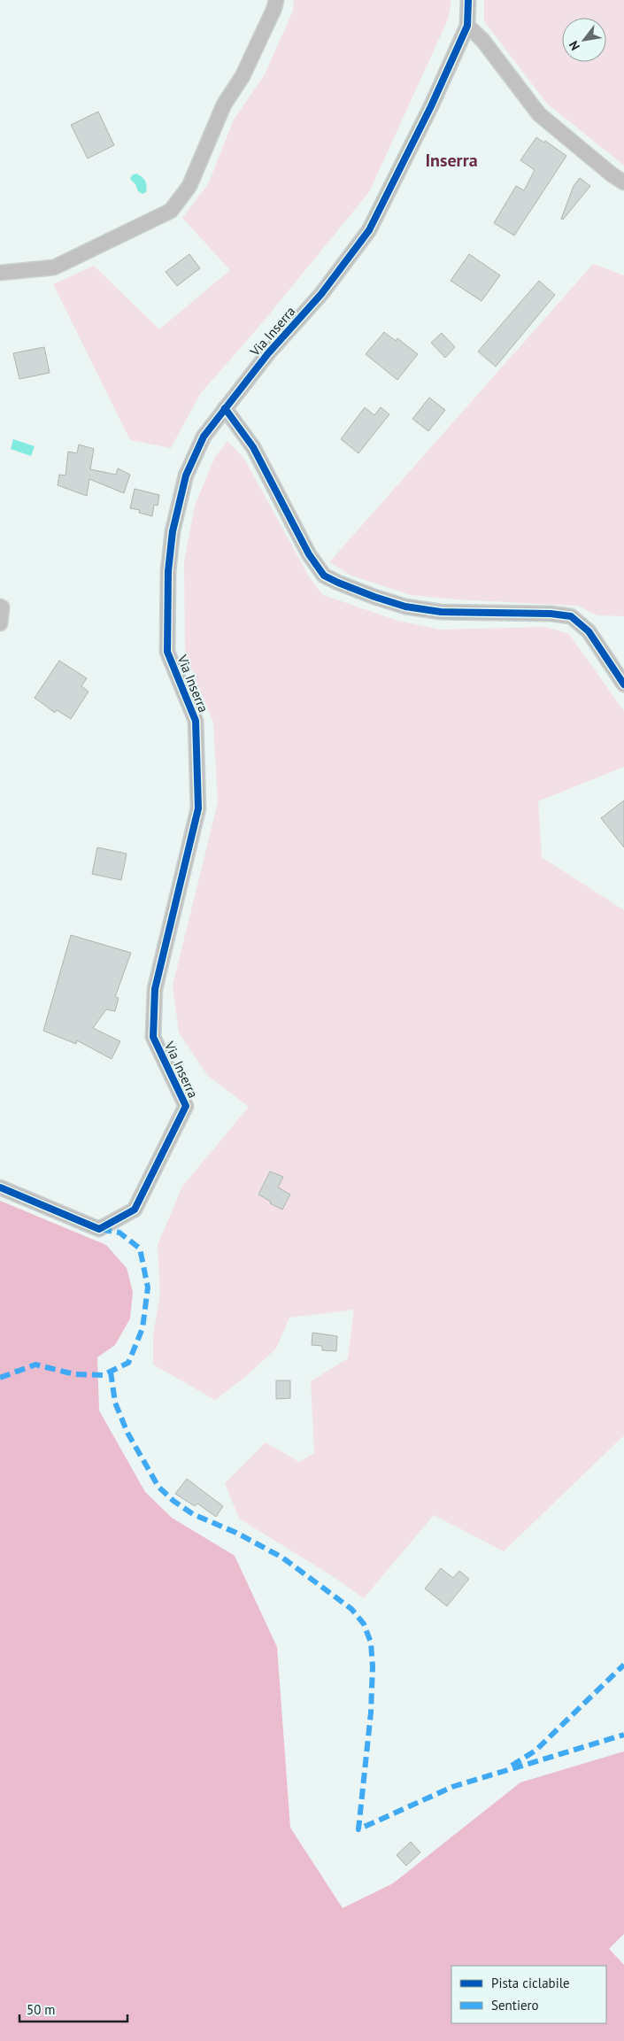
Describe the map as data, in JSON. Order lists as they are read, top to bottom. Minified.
{"streets":{"street":["Via Inserra"]},"districts":["Inserra"],"legend":["Pista ciclabile","Sentiero"],"scale_bar":"50 m","north":"bottom left"}
